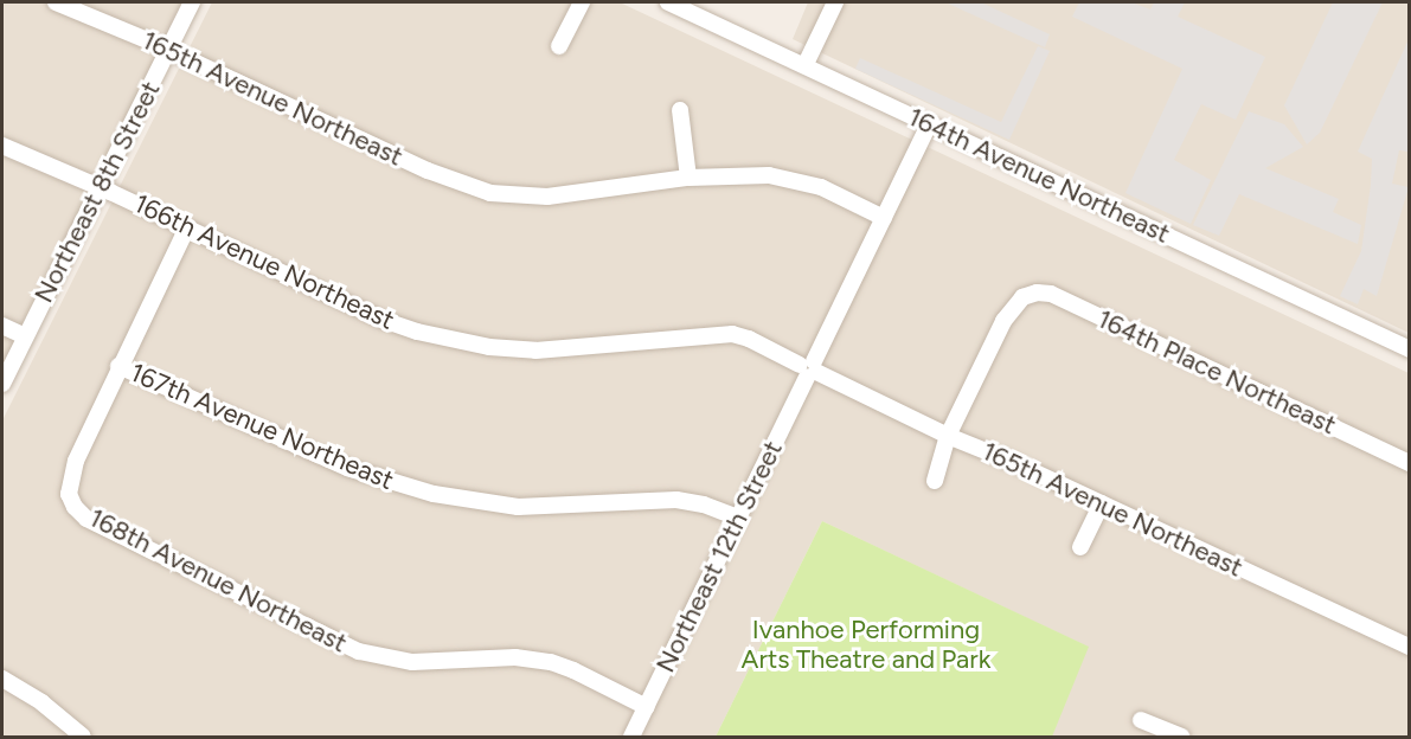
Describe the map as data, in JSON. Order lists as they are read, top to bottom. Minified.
{"streets":{"street":["165th Avenue Northeast","164th Avenue Northeast","Northeast 8th Street","166th Avenue Northeast","164th Place Northeast","167th Avenue Northeast","Northeast 12th Street","168th Avenue Northeast"]},"crossings":[["165th Avenue Northeast","Northeast 8th Street"],["165th Avenue Northeast","166th Avenue Northeast"],["165th Avenue Northeast","164th Place Northeast"],["165th Avenue Northeast","Northeast 12th Street"],["164th Avenue Northeast","Northeast 12th Street"],["Northeast 8th Street","166th Avenue Northeast"],["166th Avenue Northeast","Northeast 12th Street"],["167th Avenue Northeast","Northeast 12th Street"],["167th Avenue Northeast","168th Avenue Northeast"],["Northeast 12th Street","168th Avenue Northeast"]],"parks":["Ivanhoe Performing Arts Theatre and Park"]}
